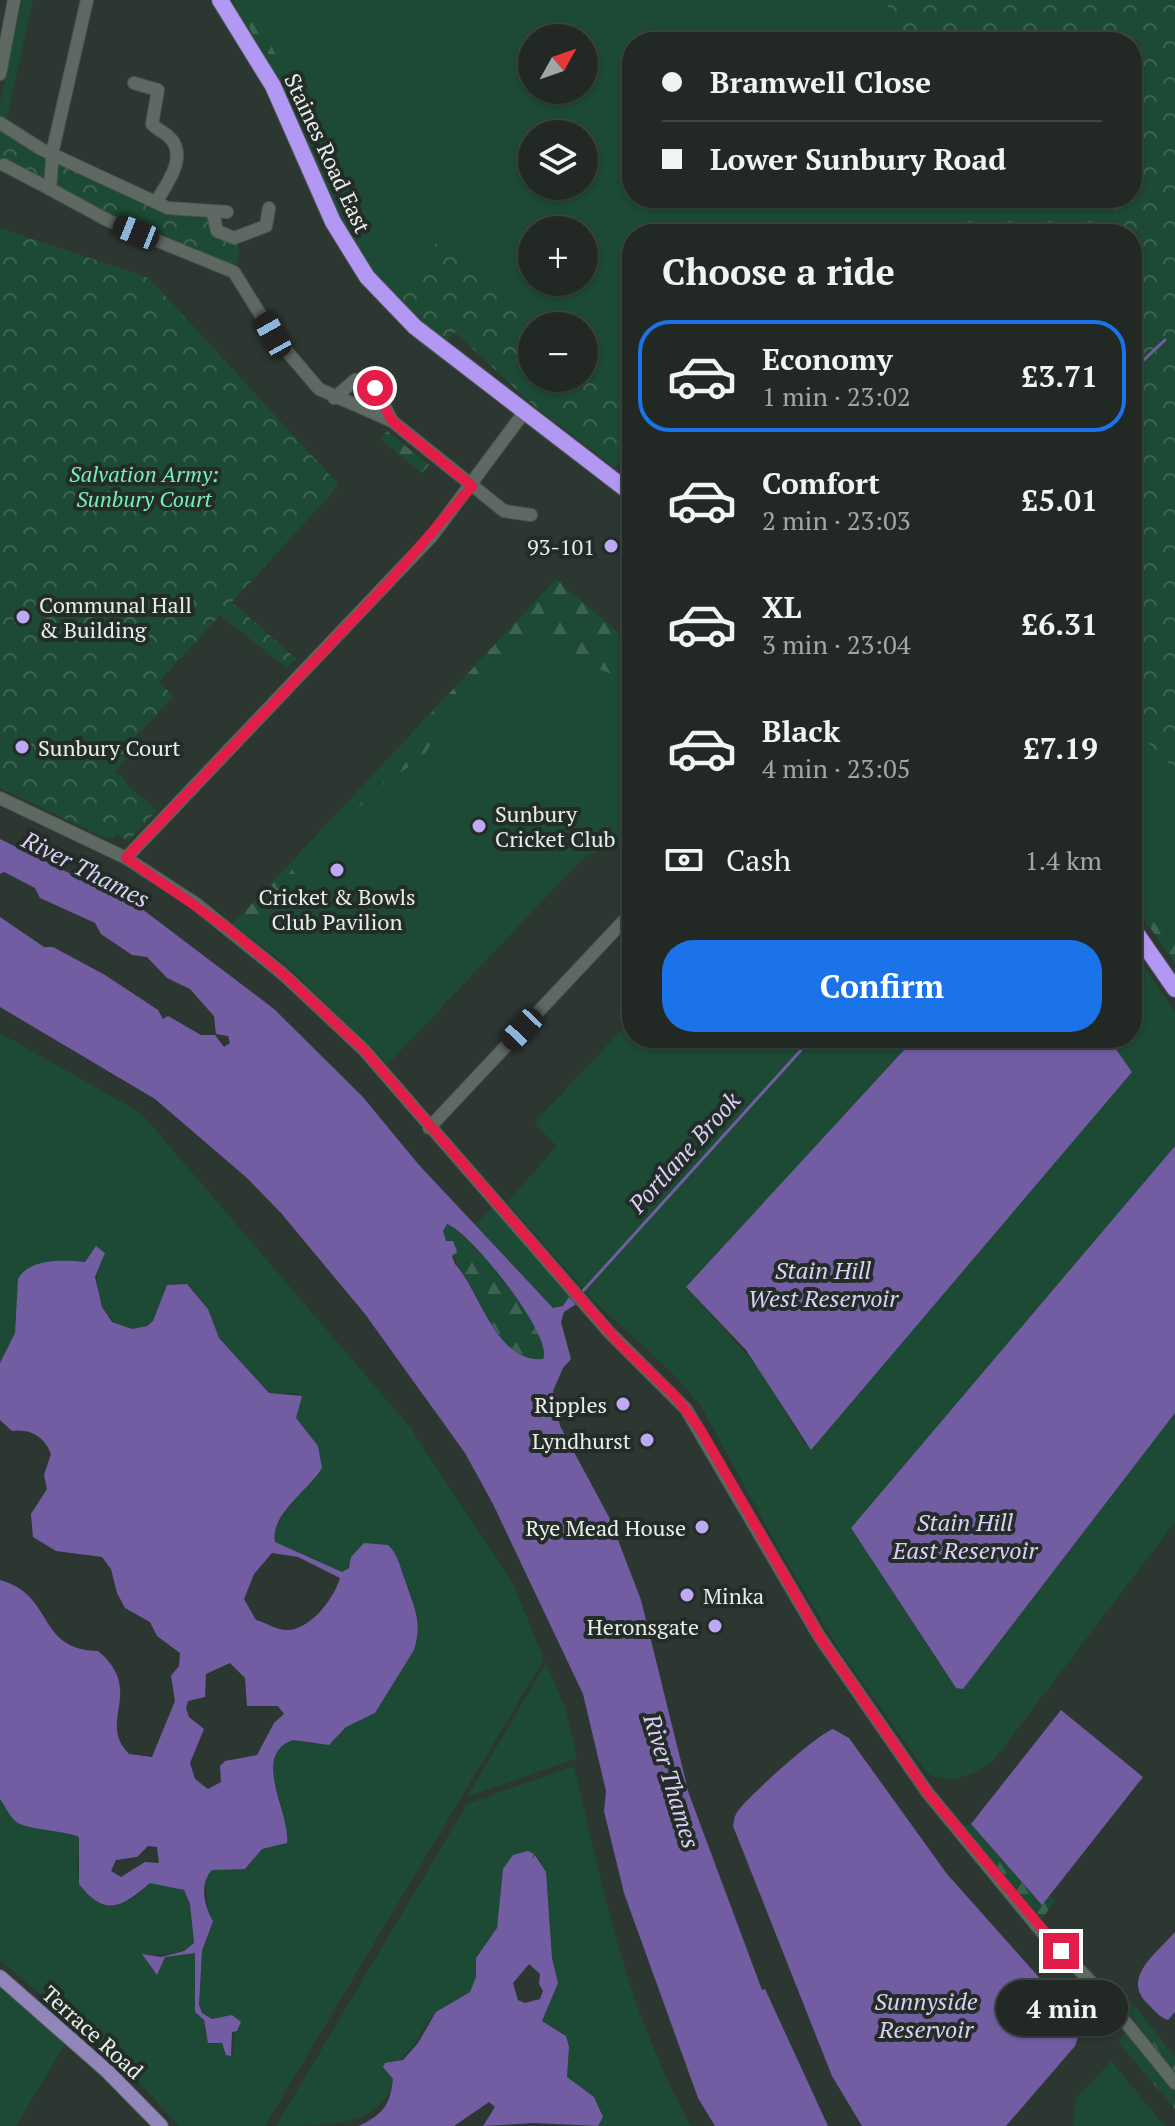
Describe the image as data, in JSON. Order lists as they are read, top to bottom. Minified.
{"streets":{"highway":["Staines Road East"],"main road":["Terrace Road"]},"water":["River Thames","Portlane Brook","Stain Hill West Reservoir","Stain Hill East Reservoir","Sunnyside Reservoir"],"parks":["Salvation Army: Sunbury Court"],"places":["93-101","Communal Hall & Building","Sunbury Court","Sunbury Cricket Club","Cricket & Bowls Club Pavilion","Ripples","Lyndhurst","Rye Mead House","Minka","Heronsgate"],"north":"top right","page":{"map_buttons":["+","−"],"banner":["Bramwell Close","Lower Sunbury Road"],"heading":"Choose a ride","list":[{"name":"Economy","note":"1 min · 23:02","value":"£3.71"},{"name":"Comfort","note":"2 min · 23:03","value":"£5.01"},{"name":"XL","note":"3 min · 23:04","value":"£6.31"},{"name":"Black","note":"4 min · 23:05","value":"£7.19"}],"pay":["Cash","1.4 km"],"buttons":"Confirm","bubble":"4 min"}}
